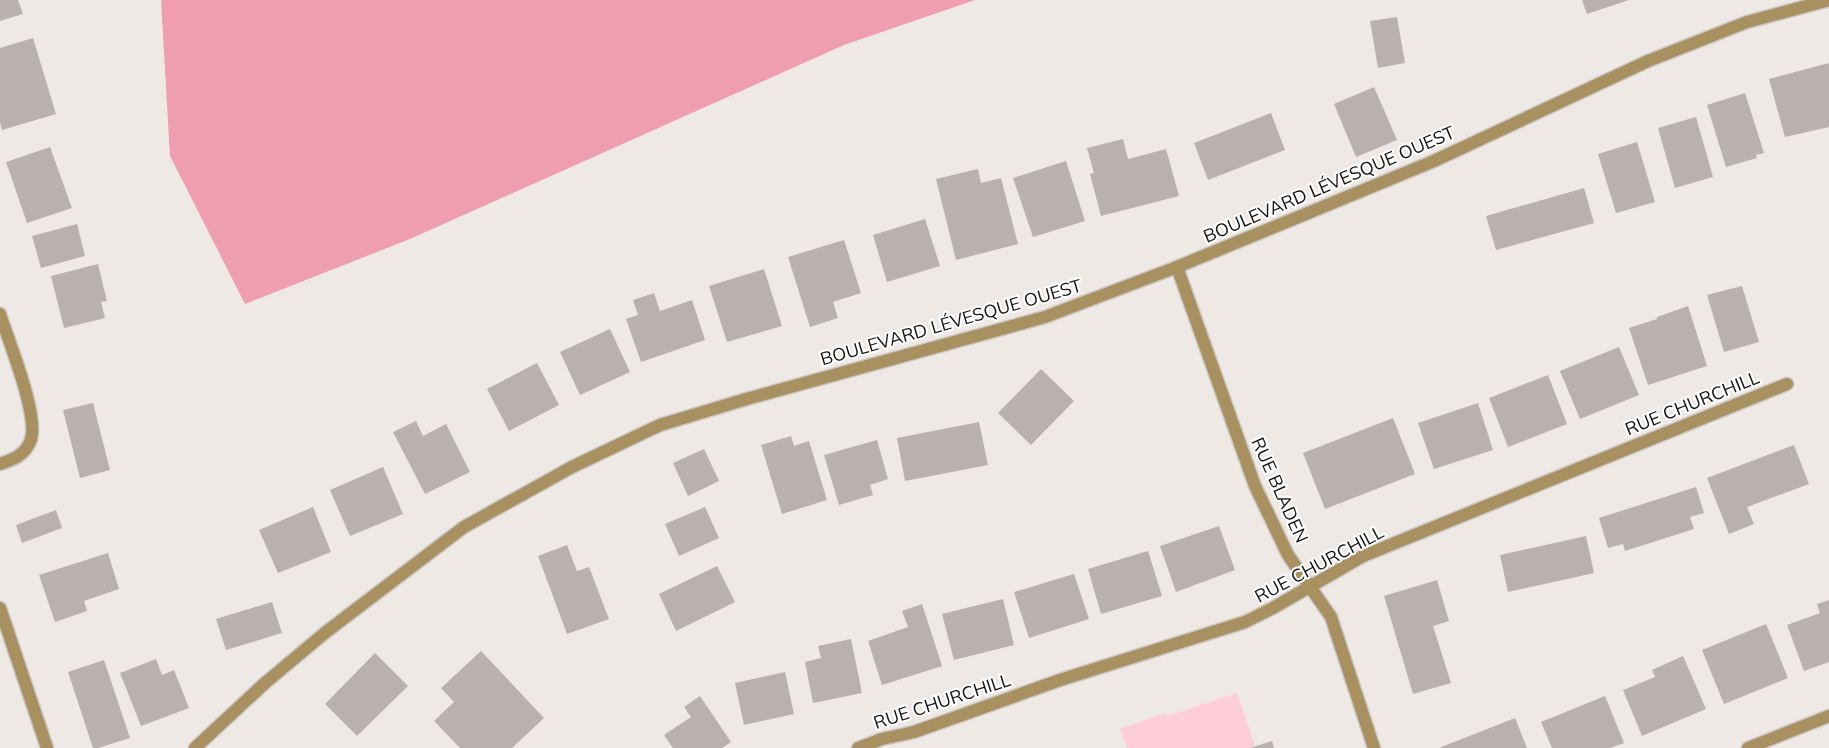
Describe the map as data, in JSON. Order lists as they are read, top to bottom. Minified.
{"streets":{"street":["BOULEVARD LÉVESQUE OUEST","RUE CHURCHILL","RUE BLADEN"]},"crossings":[["BOULEVARD LÉVESQUE OUEST","RUE BLADEN"],["RUE CHURCHILL","RUE BLADEN"]]}
